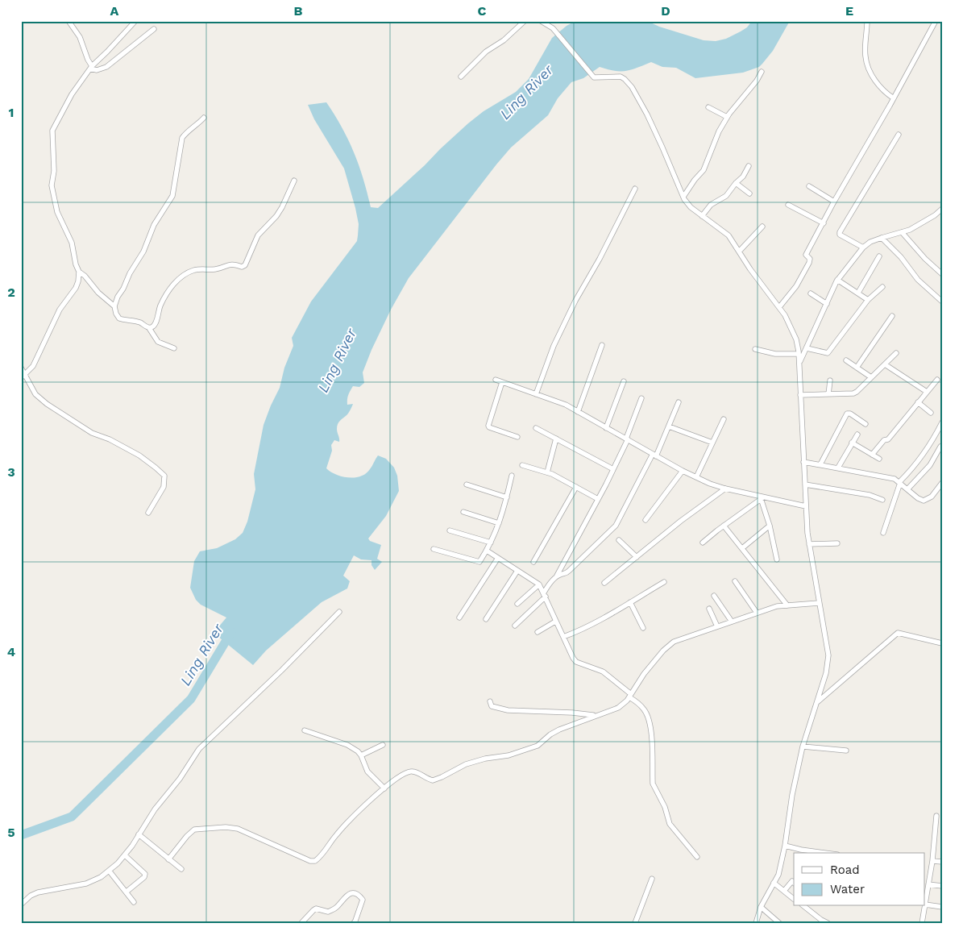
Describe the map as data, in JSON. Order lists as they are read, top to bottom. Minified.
{"water":["Ling River"],"legend":["Road","Water"],"grid":{"columns":["A","B","C","D","E"],"rows":["1","2","3","4","5"]}}
